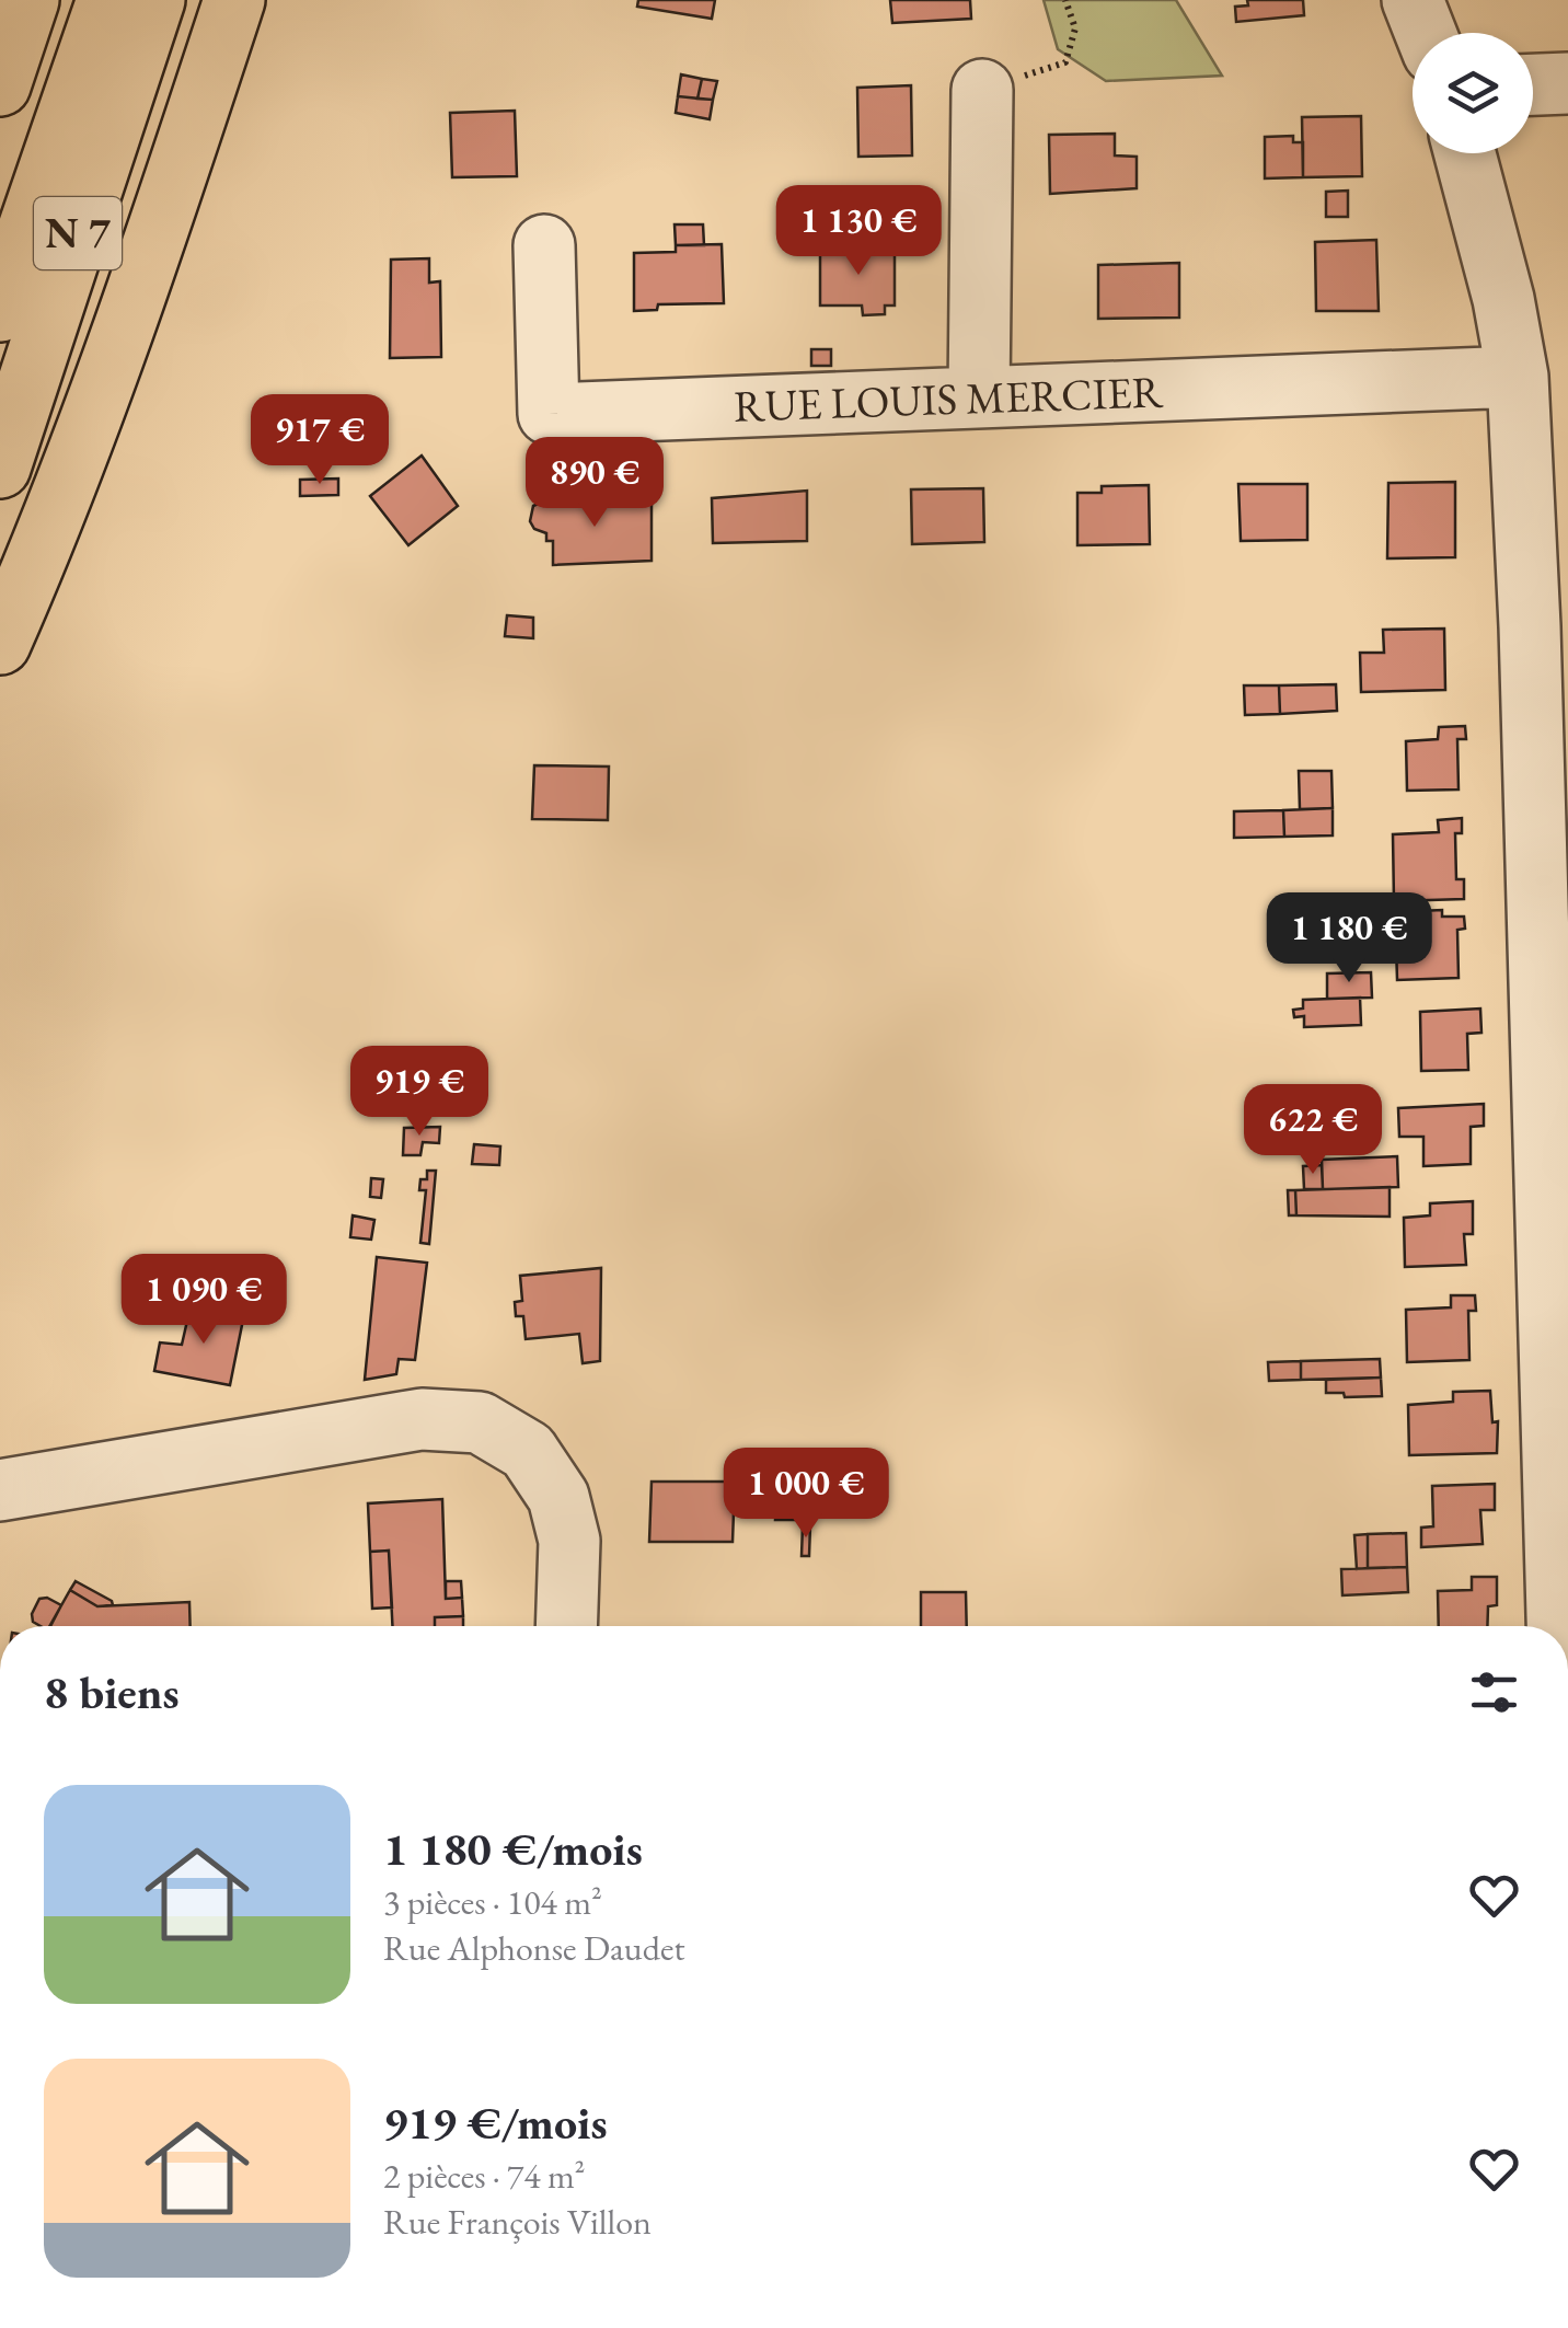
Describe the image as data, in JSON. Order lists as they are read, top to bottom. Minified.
{"streets":{"highway":["N 7"],"street":["RUE LOUIS MERCIER"]},"page":{"price":["1 130 €","917 €","890 €","1 180 €","919 €","622 €","1 090 €","1 000 €"],"heading":"8 biens","list":[{"name":"1 180 €/mois","note":"3 pièces · 104 m² · Rue Alphonse Daudet"},{"name":"919 €/mois","note":"2 pièces · 74 m² · Rue François Villon"}]}}
